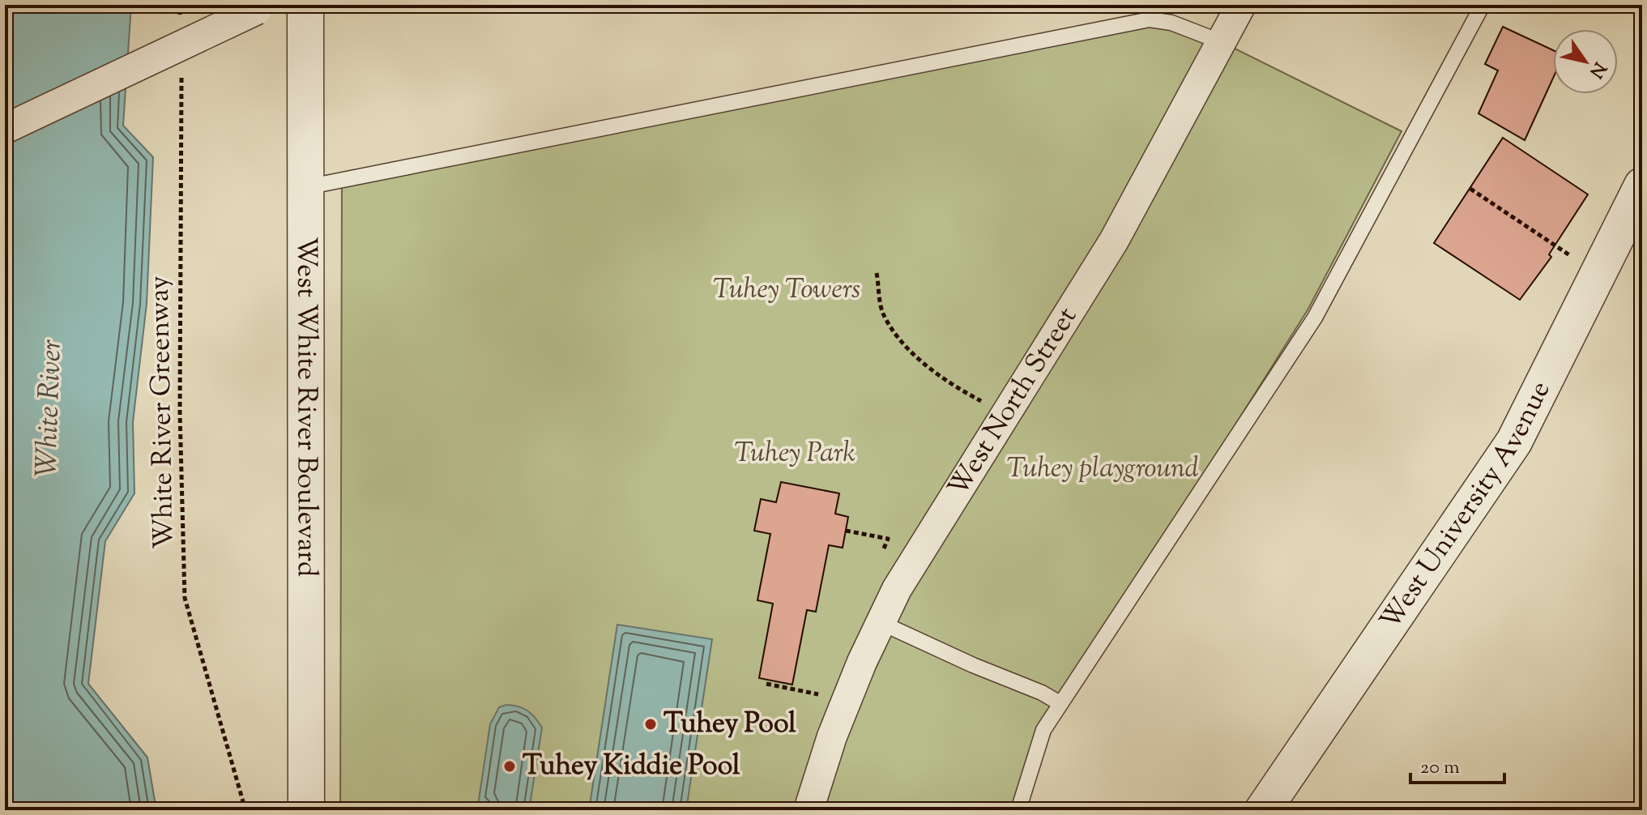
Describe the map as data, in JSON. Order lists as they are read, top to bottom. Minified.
{"streets":{"street":["West North Street","West White River Boulevard","West University Avenue"],"path":["White River Greenway"]},"water":["White River"],"parks":["Tuhey Towers","Tuhey Park","Tuhey playground"],"places":["Tuhey Pool","Tuhey Kiddie Pool"],"scale_bar":"20 m","north":"bottom right"}
